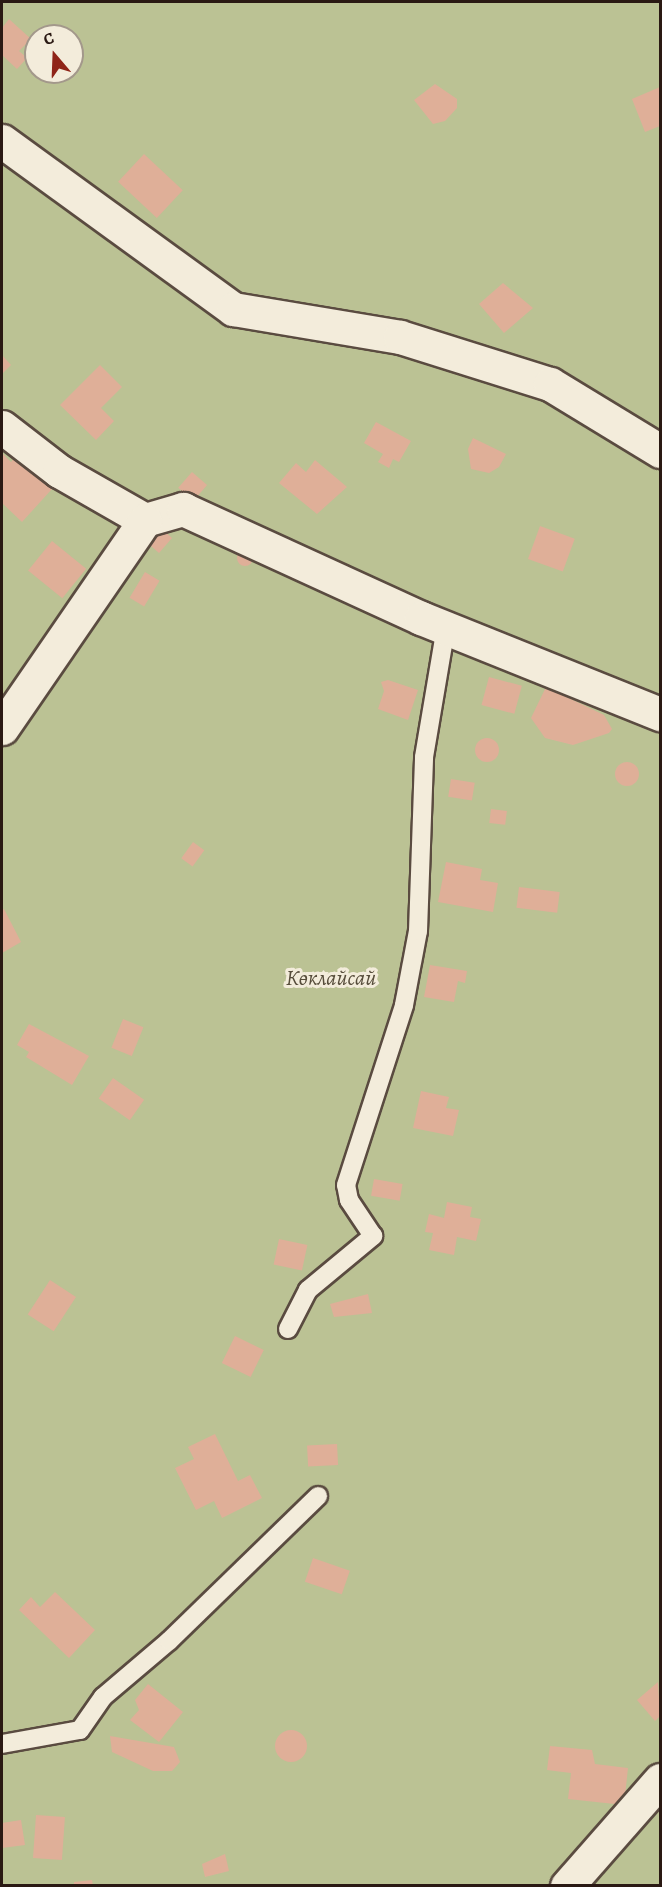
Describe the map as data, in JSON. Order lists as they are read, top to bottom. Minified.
{"parks":["Көклайсай"],"north":"top"}
